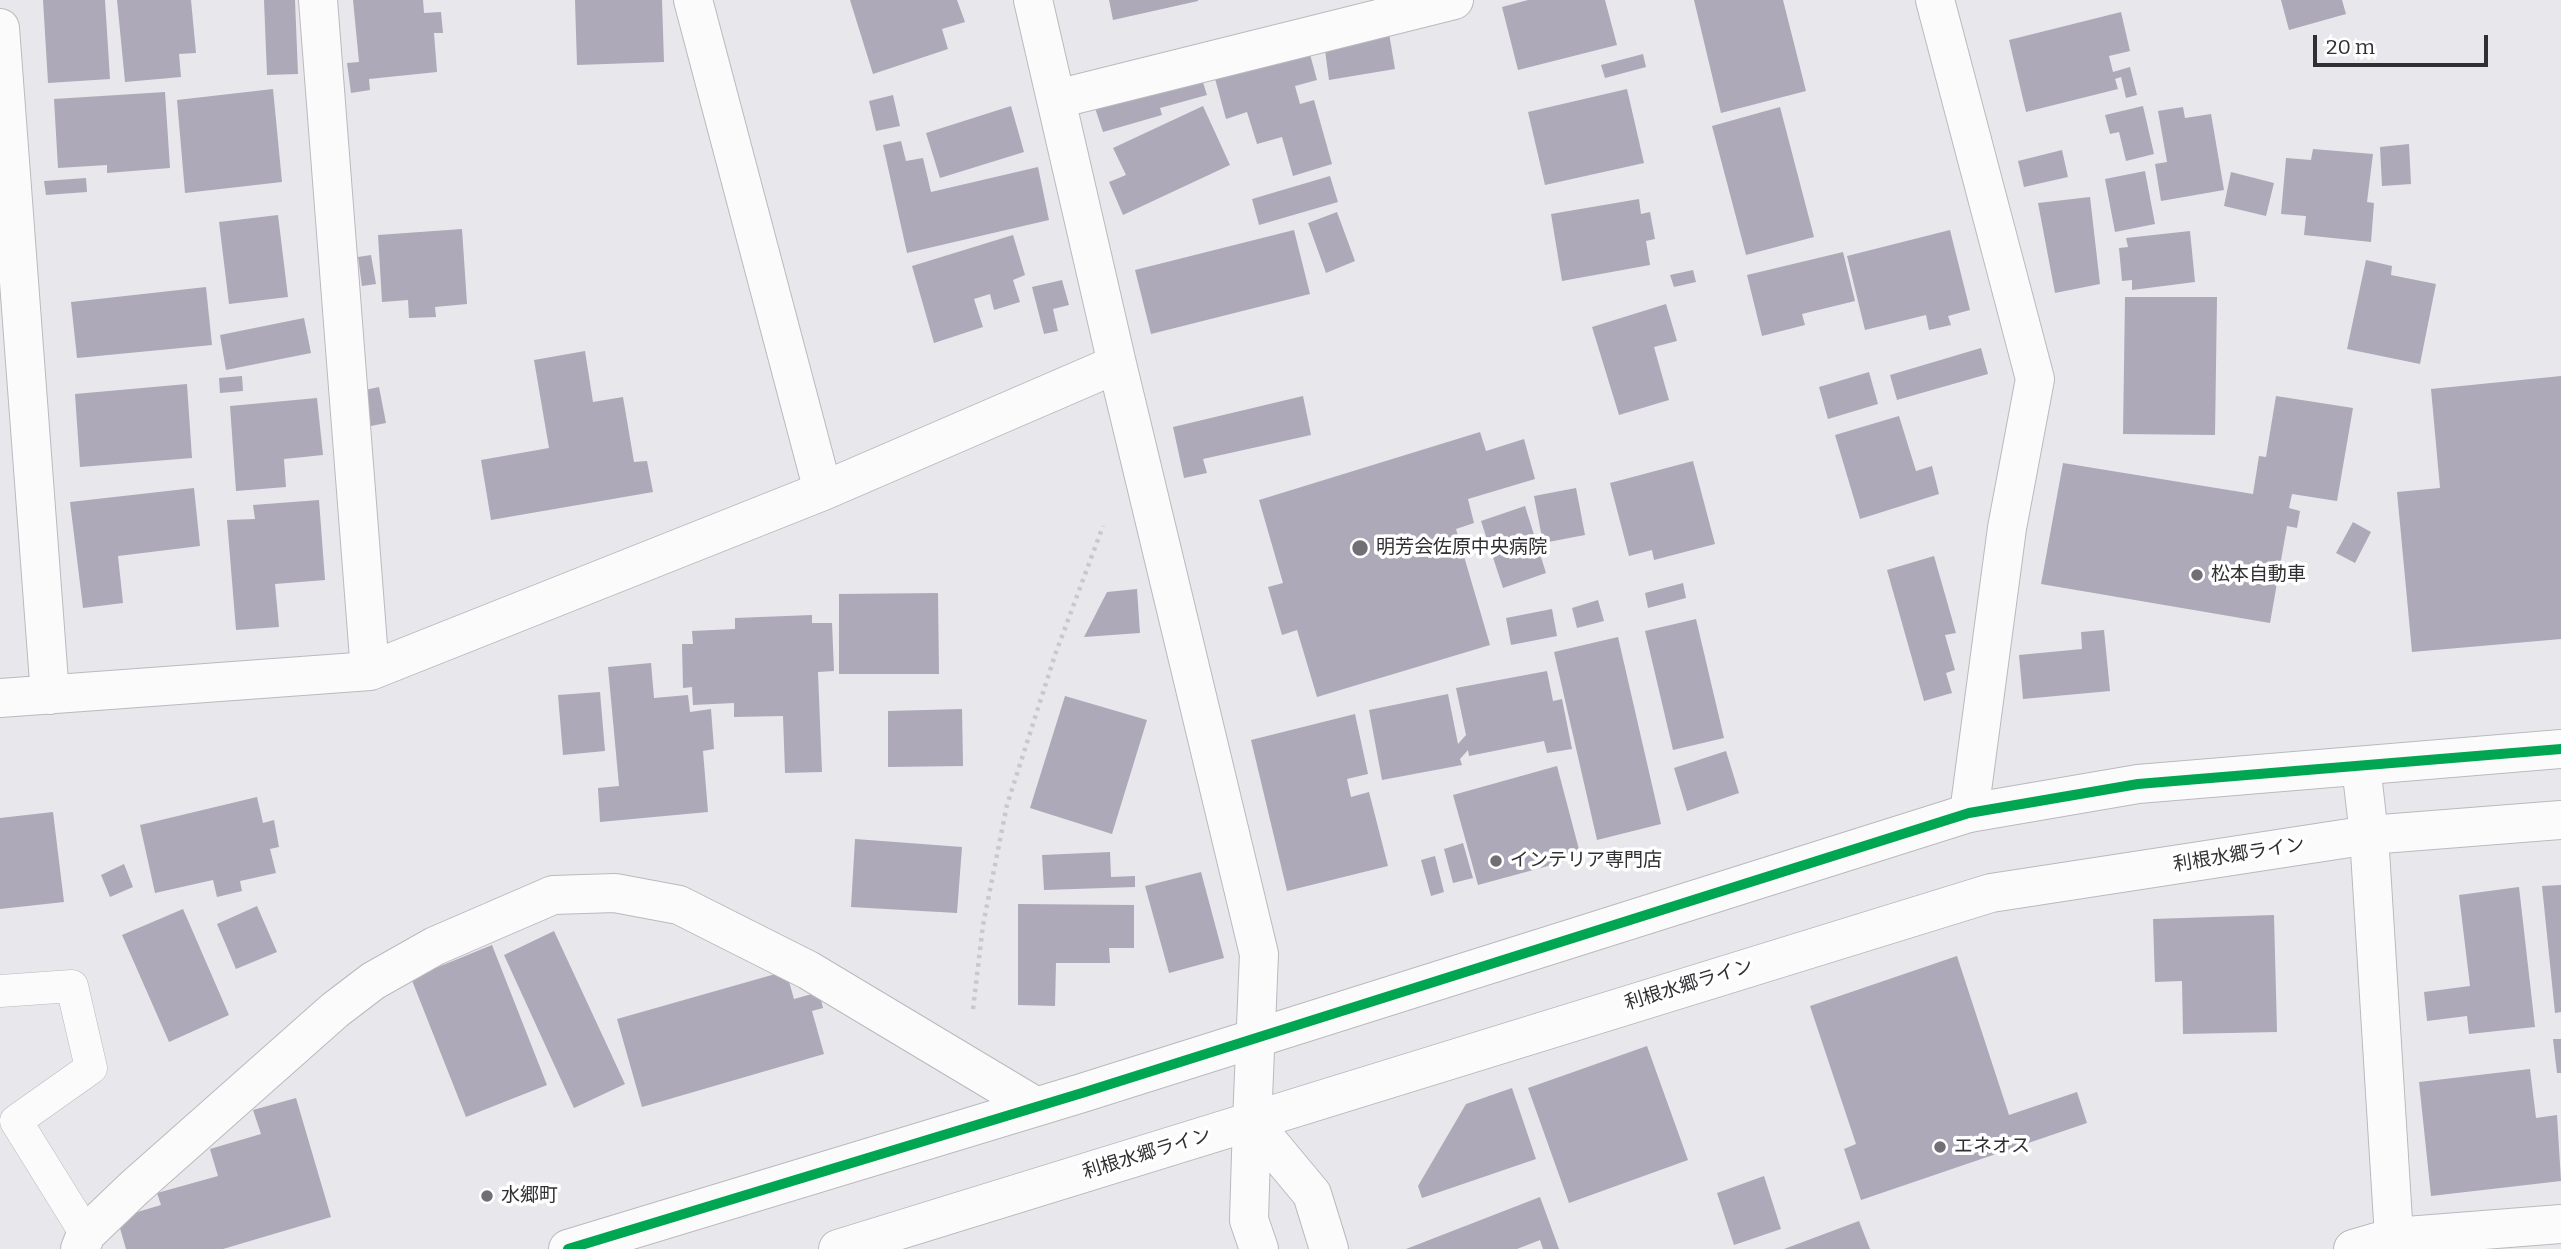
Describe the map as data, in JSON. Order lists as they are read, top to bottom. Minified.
{"streets":{"main road":["利根水郷ライン"]},"places":["明芳会佐原中央病院","松本自動車","インテリア専門店","エネオス","水郷町"],"scale_bar":"20 m"}
